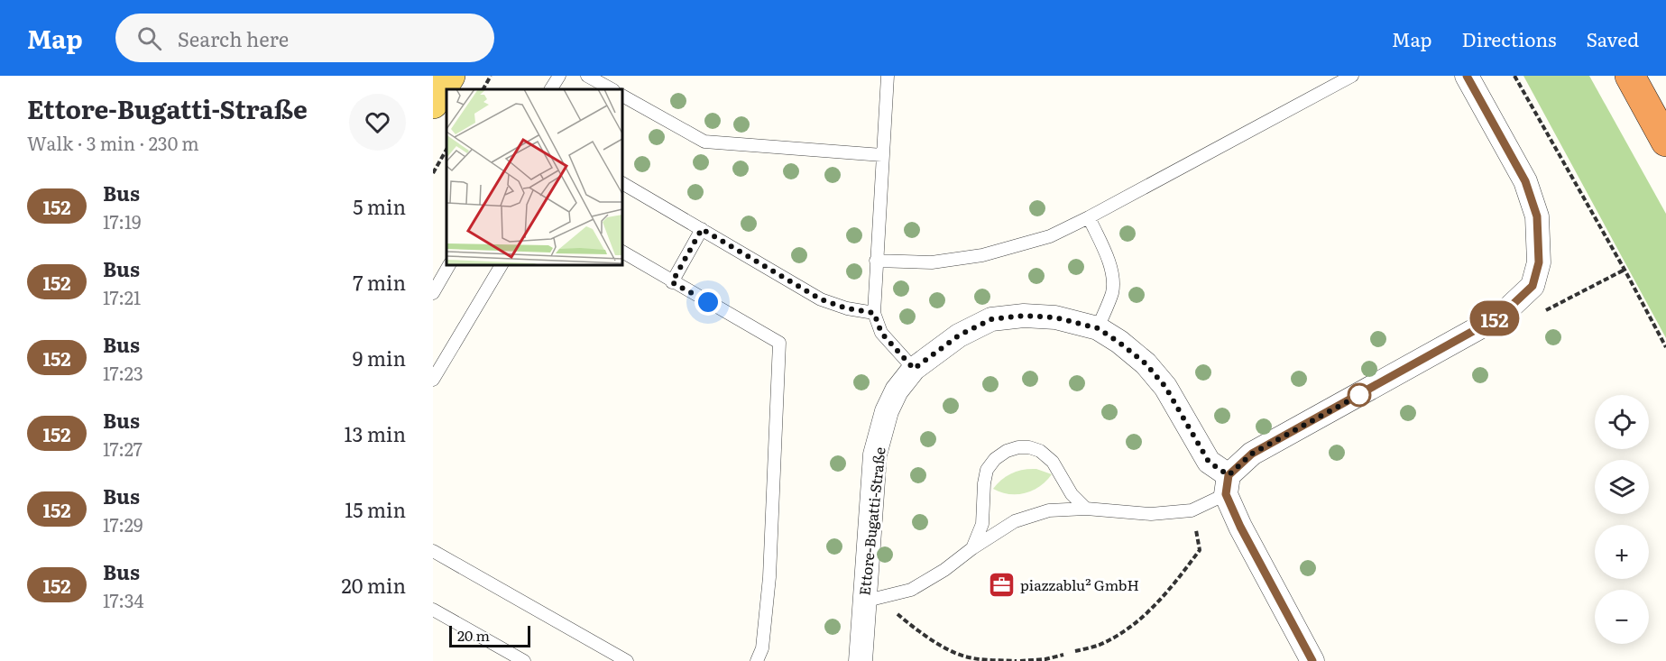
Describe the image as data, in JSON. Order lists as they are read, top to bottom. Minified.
{"streets":{"street":["Ettore-Bugatti-Straße"]},"places":{"office":["piazzablu² GmbH"]},"lines":["bus line 152"],"scale_bar":"20 m","page":{"header":"Map","search":"Search here","nav":["Map","Directions","Saved"],"heading":["Ettore-Bugatti-Straße","Walk · 3 min · 230 m"],"on_map":"152","list":[{"mark":"152","name":"Bus","note":"17:19","value":"5 min"},{"mark":"152","name":"Bus","note":"17:21","value":"7 min"},{"mark":"152","name":"Bus","note":"17:23","value":"9 min"},{"mark":"152","name":"Bus","note":"17:27","value":"13 min"},{"mark":"152","name":"Bus","note":"17:29","value":"15 min"},{"mark":"152","name":"Bus","note":"17:34","value":"20 min"}],"map_buttons":["+","−"],"scale":"20 m"}}
